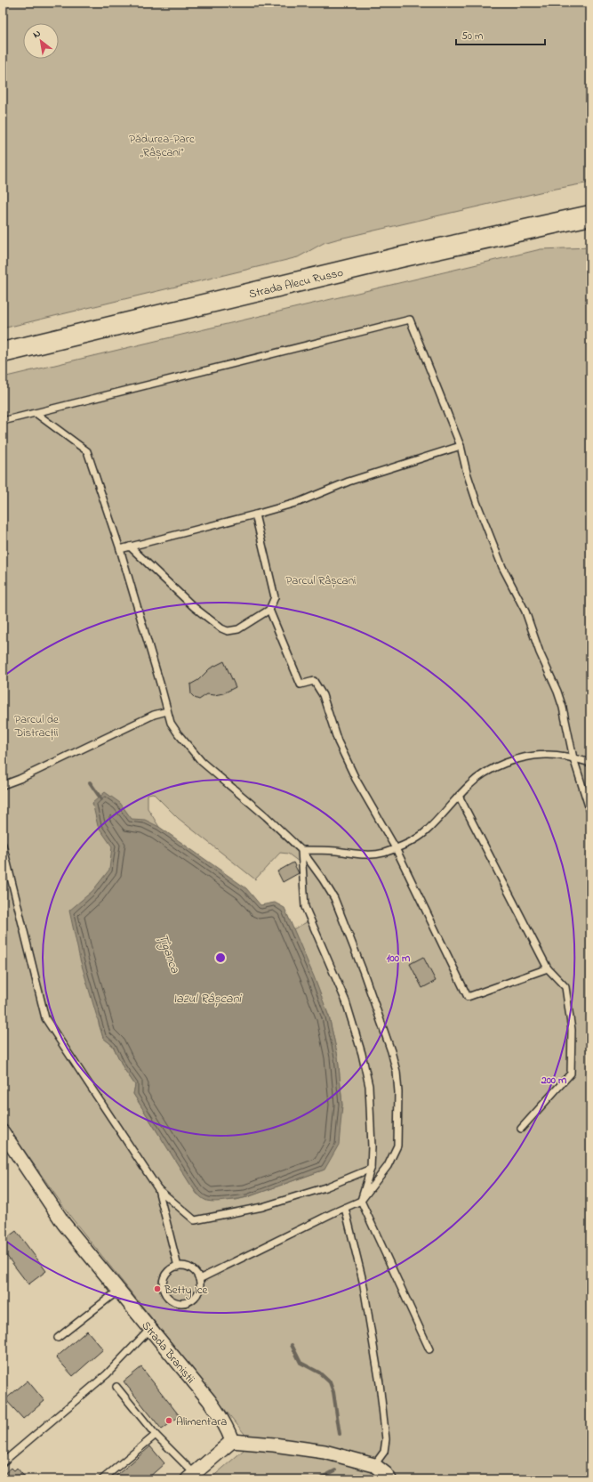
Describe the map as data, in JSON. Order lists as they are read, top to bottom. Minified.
{"streets":{"main road":["Strada Alecu Russo"],"street":["Strada Braniștii"]},"water":["Țîganca","Iazul Râșcani"],"parks":["Pădurea-Parc „Râșcani”","Parcul Râșcani","Parcul de Distracții"],"places":["Betty Ice","Alimentara"],"scale_bar":"50 m","north":"top left","rings":["100 m","200 m"]}
